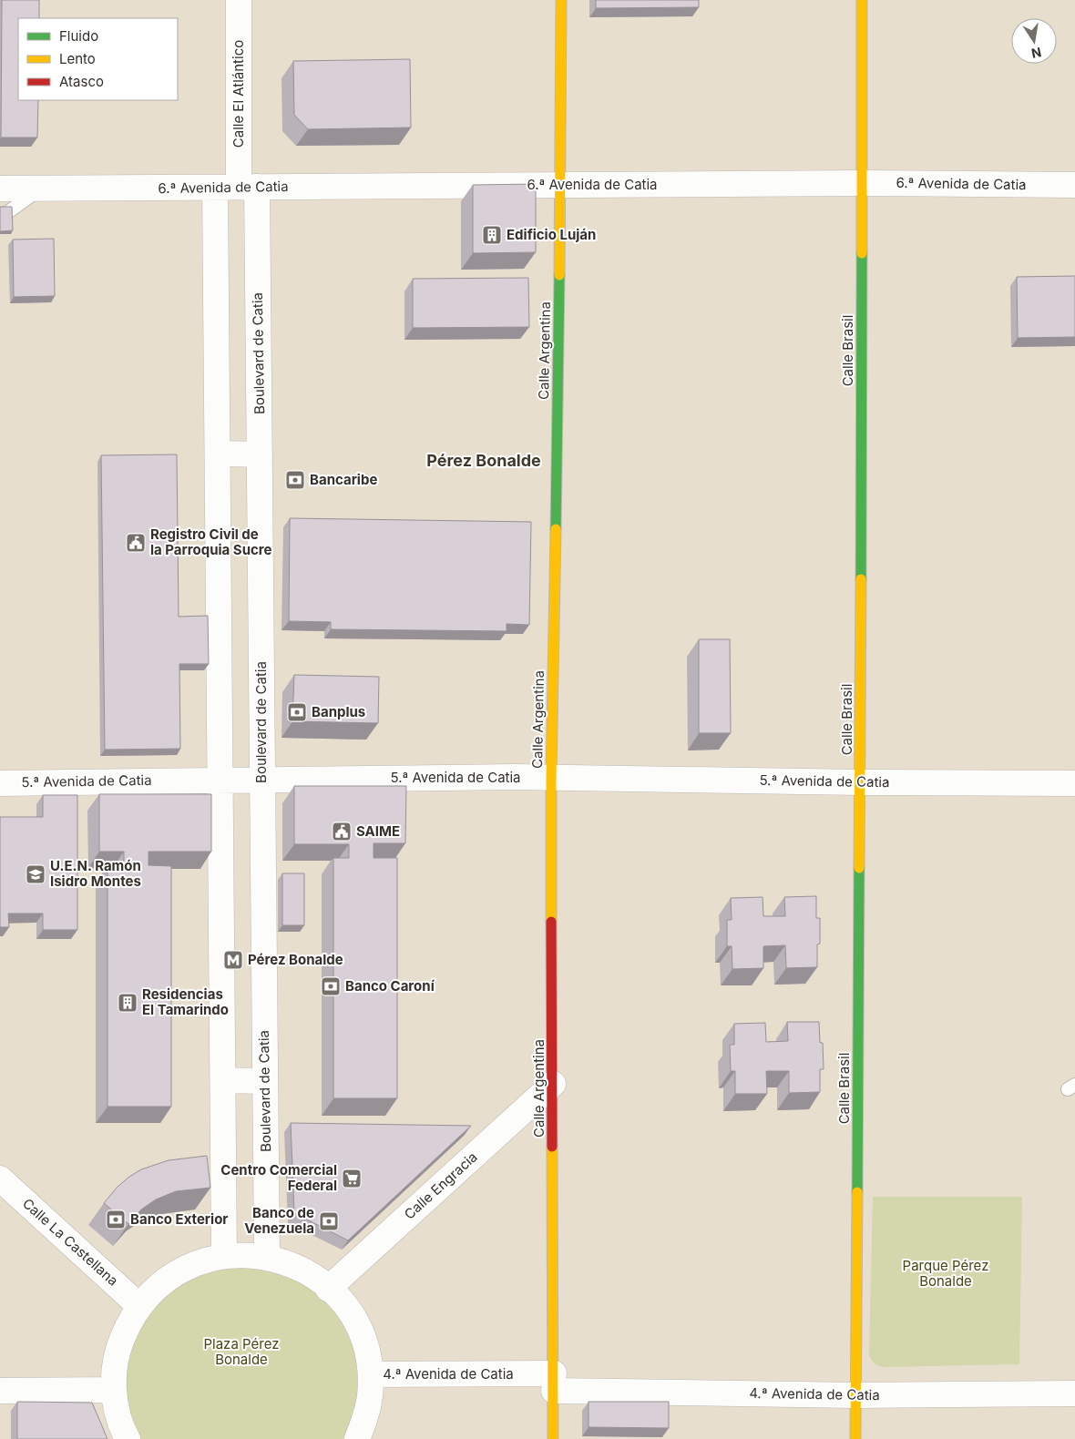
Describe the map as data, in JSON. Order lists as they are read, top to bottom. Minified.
{"streets":{"street":["Calle El Atlántico","6.ª Avenida de Catia","Calle Argentina","Calle Brasil","Boulevard de Catia","5.ª Avenida de Catia","Calle Engracia","Calle La Castellana","4.ª Avenida de Catia"]},"crossings":[["Calle El Atlántico","6.ª Avenida de Catia"],["Calle El Atlántico","Boulevard de Catia"],["6.ª Avenida de Catia","Calle Argentina"],["6.ª Avenida de Catia","Calle Brasil"],["6.ª Avenida de Catia","Boulevard de Catia"],["Calle Argentina","5.ª Avenida de Catia"],["Calle Argentina","Calle Engracia"],["Calle Argentina","4.ª Avenida de Catia"],["Calle Brasil","5.ª Avenida de Catia"],["Calle Brasil","4.ª Avenida de Catia"],["Boulevard de Catia","5.ª Avenida de Catia"]],"districts":["Pérez Bonalde"],"parks":["Parque Pérez Bonalde","Plaza Pérez Bonalde"],"places":{"building":["Edificio Luján","Residencias El Tamarindo"],"bank":["Bancaribe","Banplus","Banco Caroní","Banco Exterior","Banco de Venezuela"],"public building":["Registro Civil de la Parroquia Sucre","SAIME"],"school or university":["U.E.N. Ramón Isidro Montes"],"metro station":["Pérez Bonalde"],"supermarket":["Centro Comercial Federal"]},"legend":["Fluido","Lento","Atasco"],"north":"bottom"}
